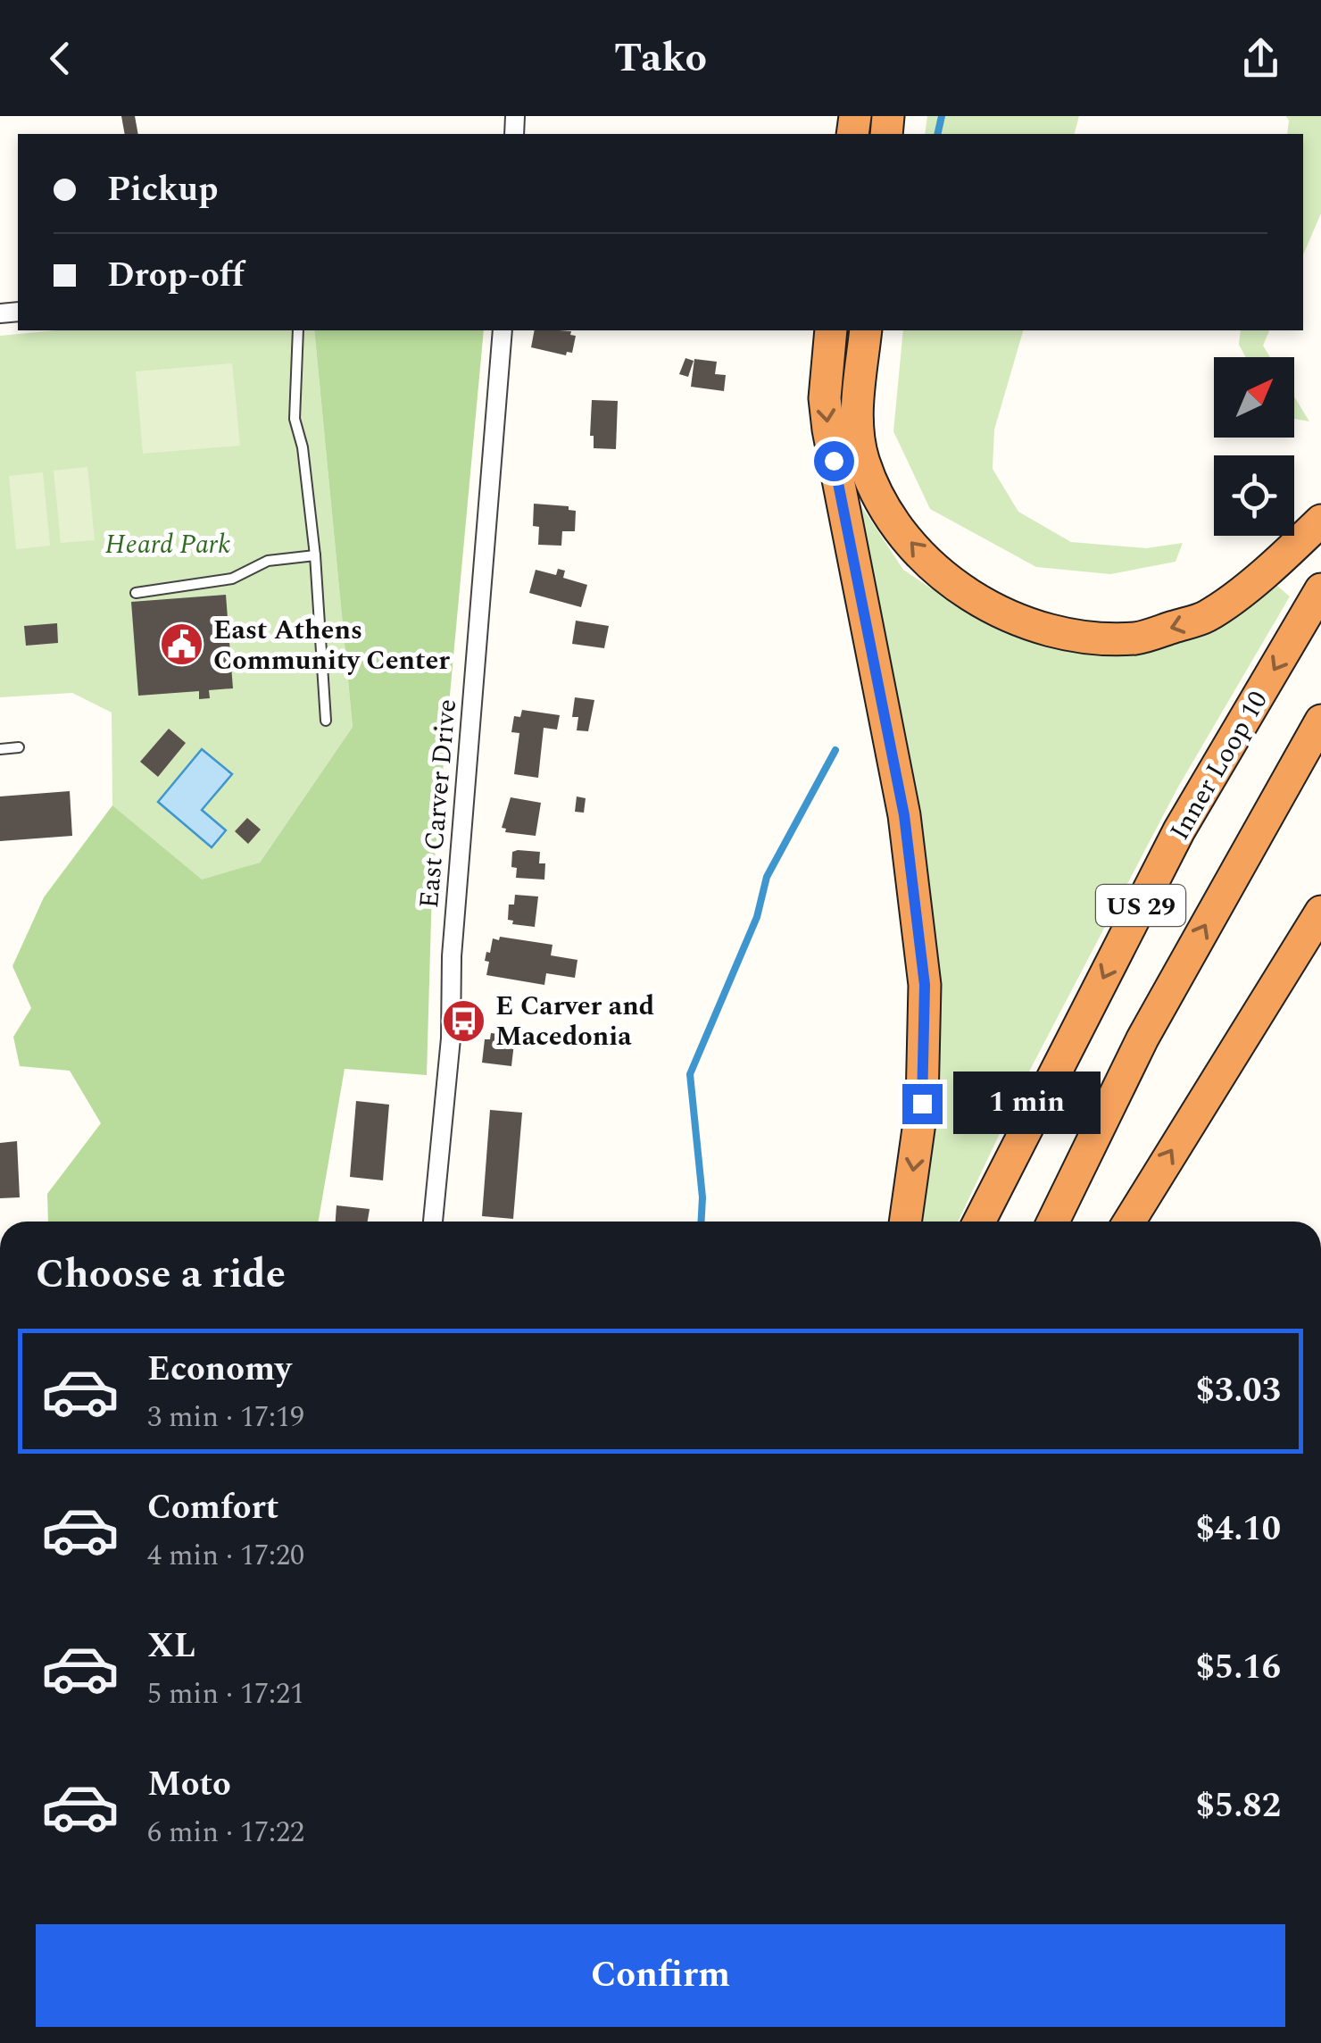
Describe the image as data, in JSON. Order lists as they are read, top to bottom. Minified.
{"streets":{"highway":["Inner Loop 10","US 29"],"street":["East Carver Drive"]},"parks":["Heard Park"],"places":{"public building":["East Athens Community Center"],"bus stop":["E Carver and Macedonia"]},"north":"top right","page":{"header":"Tako","banner":["Pickup","Drop-off"],"bubble":"1 min","heading":"Choose a ride","list":[{"name":"Economy","note":"3 min · 17:19","value":"$3.03"},{"name":"Comfort","note":"4 min · 17:20","value":"$4.10"},{"name":"XL","note":"5 min · 17:21","value":"$5.16"},{"name":"Moto","note":"6 min · 17:22","value":"$5.82"}],"buttons":"Confirm"}}
